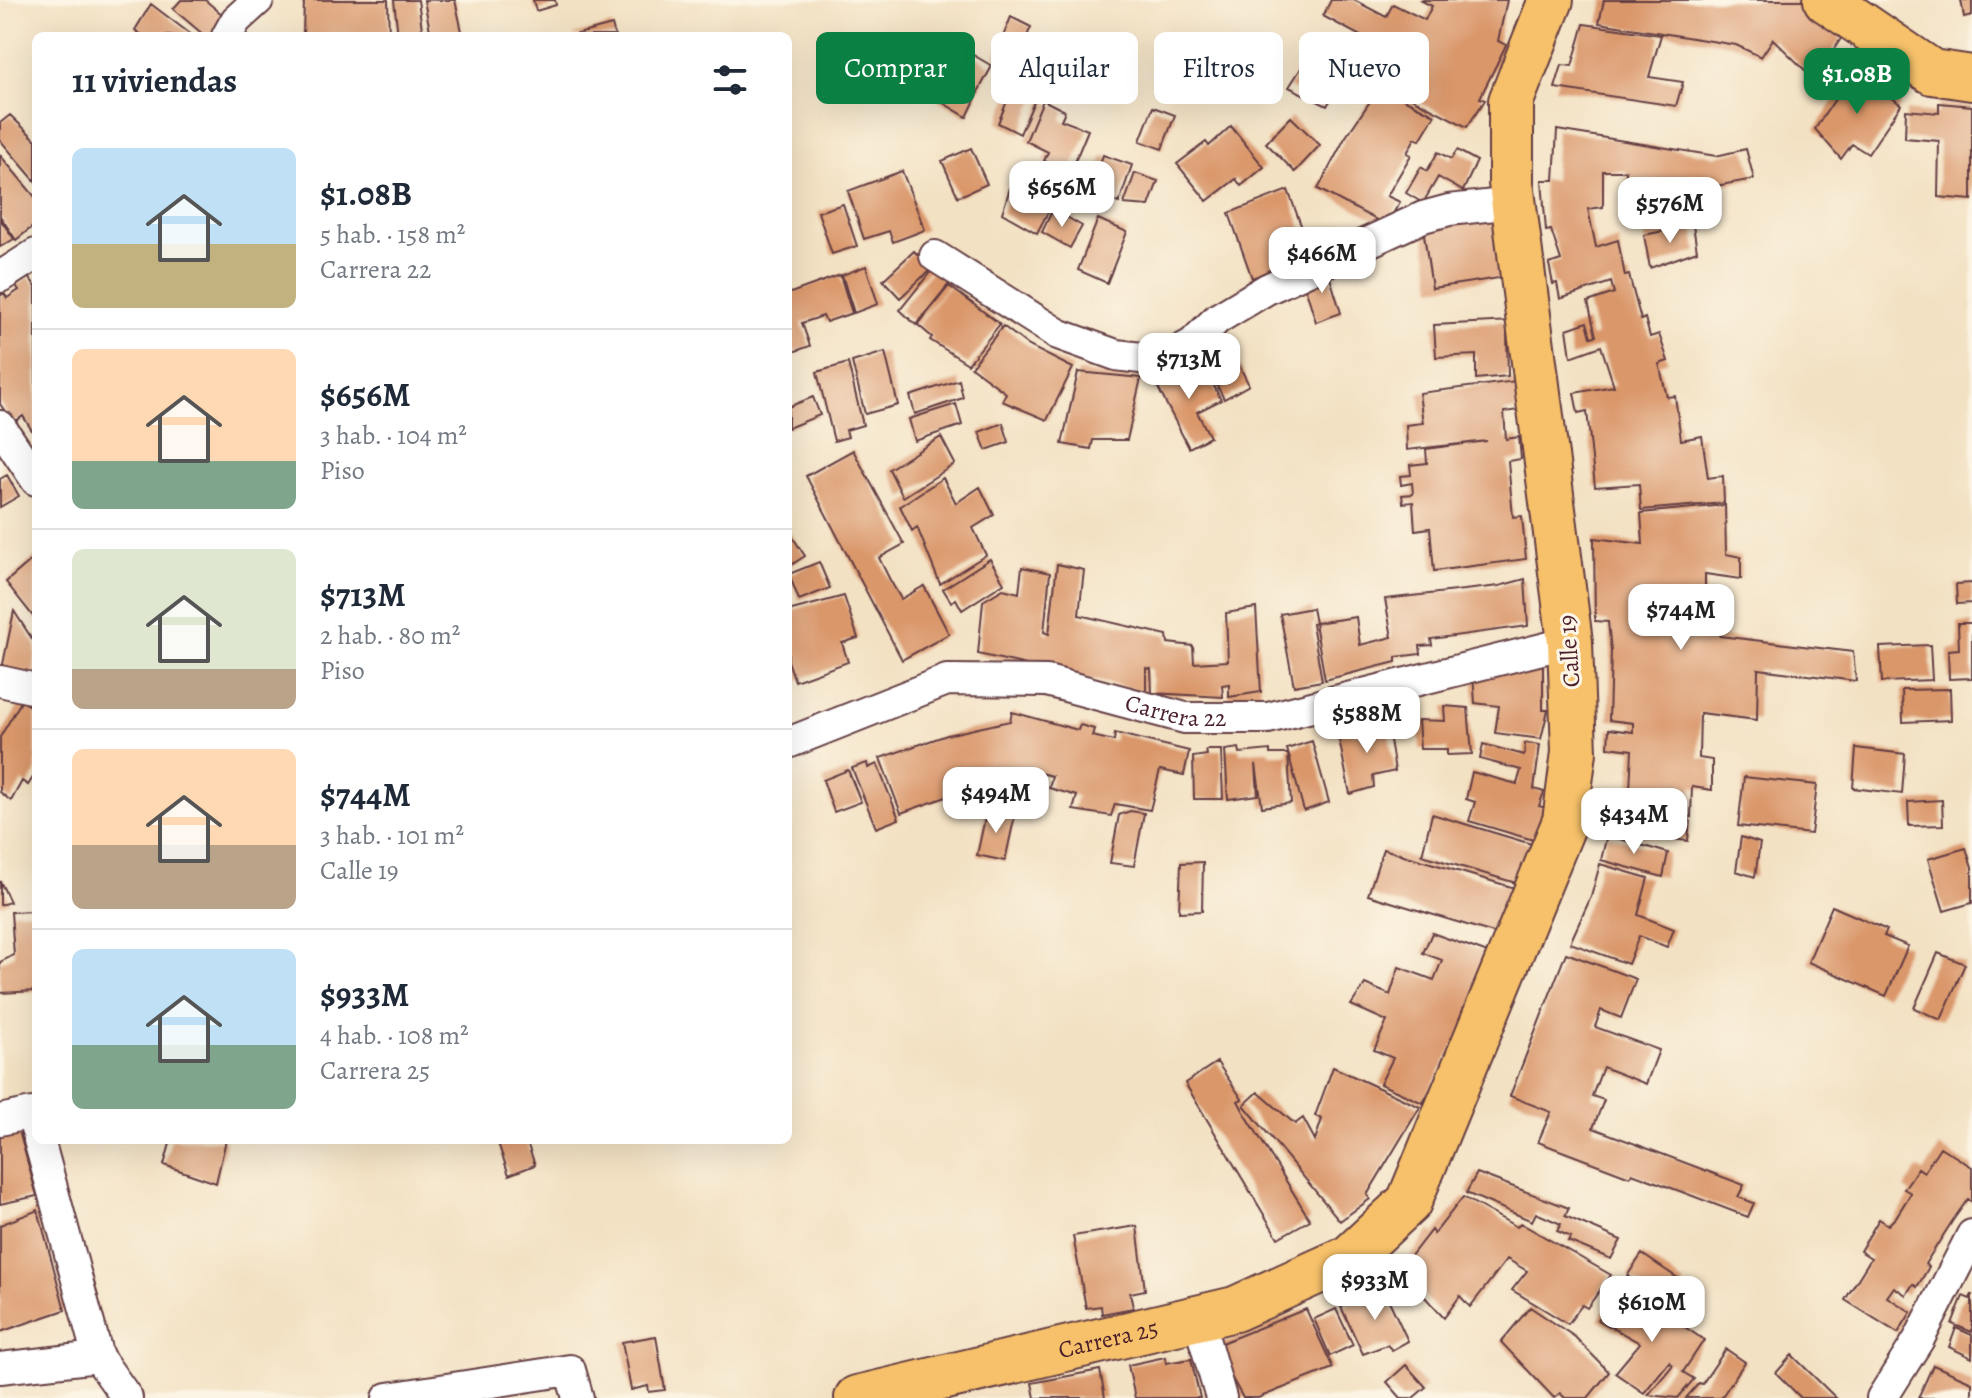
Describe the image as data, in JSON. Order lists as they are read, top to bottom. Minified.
{"streets":{"main road":["Calle 19","Carrera 25"],"street":["Carrera 22"]},"crossings":[["Calle 19","Carrera 22"],["Calle 19","Carrera 25"]],"page":{"chip":["Comprar","Alquilar","Filtros","Nuevo"],"heading":"11 viviendas","price":["$1.08B","$656M","$576M","$466M","$713M","$744M","$588M","$494M","$434M","$933M","$610M"],"list":[{"name":"$1.08B","note":"5 hab. · 158 m² · Carrera 22"},{"name":"$656M","note":"3 hab. · 104 m² · Piso"},{"name":"$713M","note":"2 hab. · 80 m² · Piso"},{"name":"$744M","note":"3 hab. · 101 m² · Calle 19"},{"name":"$933M","note":"4 hab. · 108 m² · Carrera 25"}]}}
